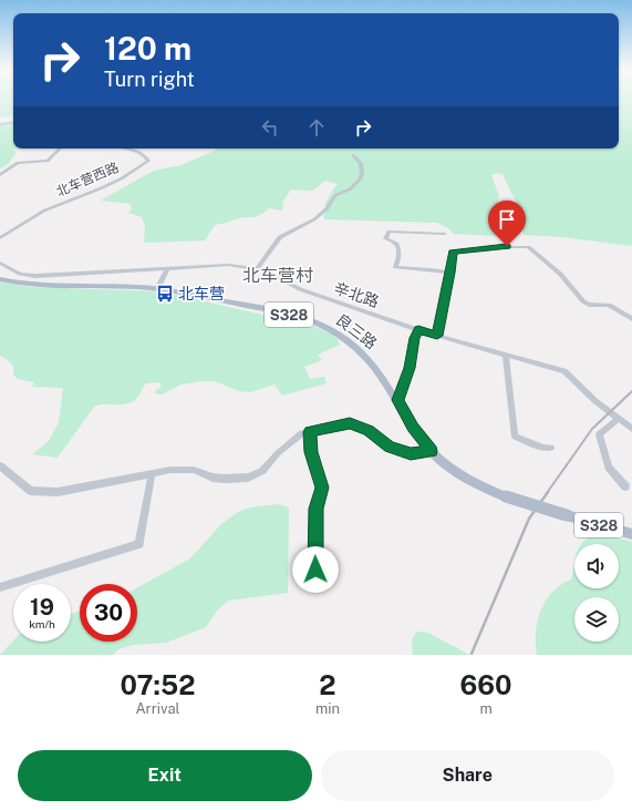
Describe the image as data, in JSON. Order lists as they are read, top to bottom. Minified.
{"streets":{"main road":["S328","良三路"],"street":["北车营西路","辛北路"]},"districts":["北车营村"],"places":{"bus stop":["北车营"]},"page":{"turn":["120 m","Turn right"],"speed":"19 km/h","limit":"30","eta":["07:52","Arrival","2","min","660","m"],"buttons":["Exit","Share"]}}
